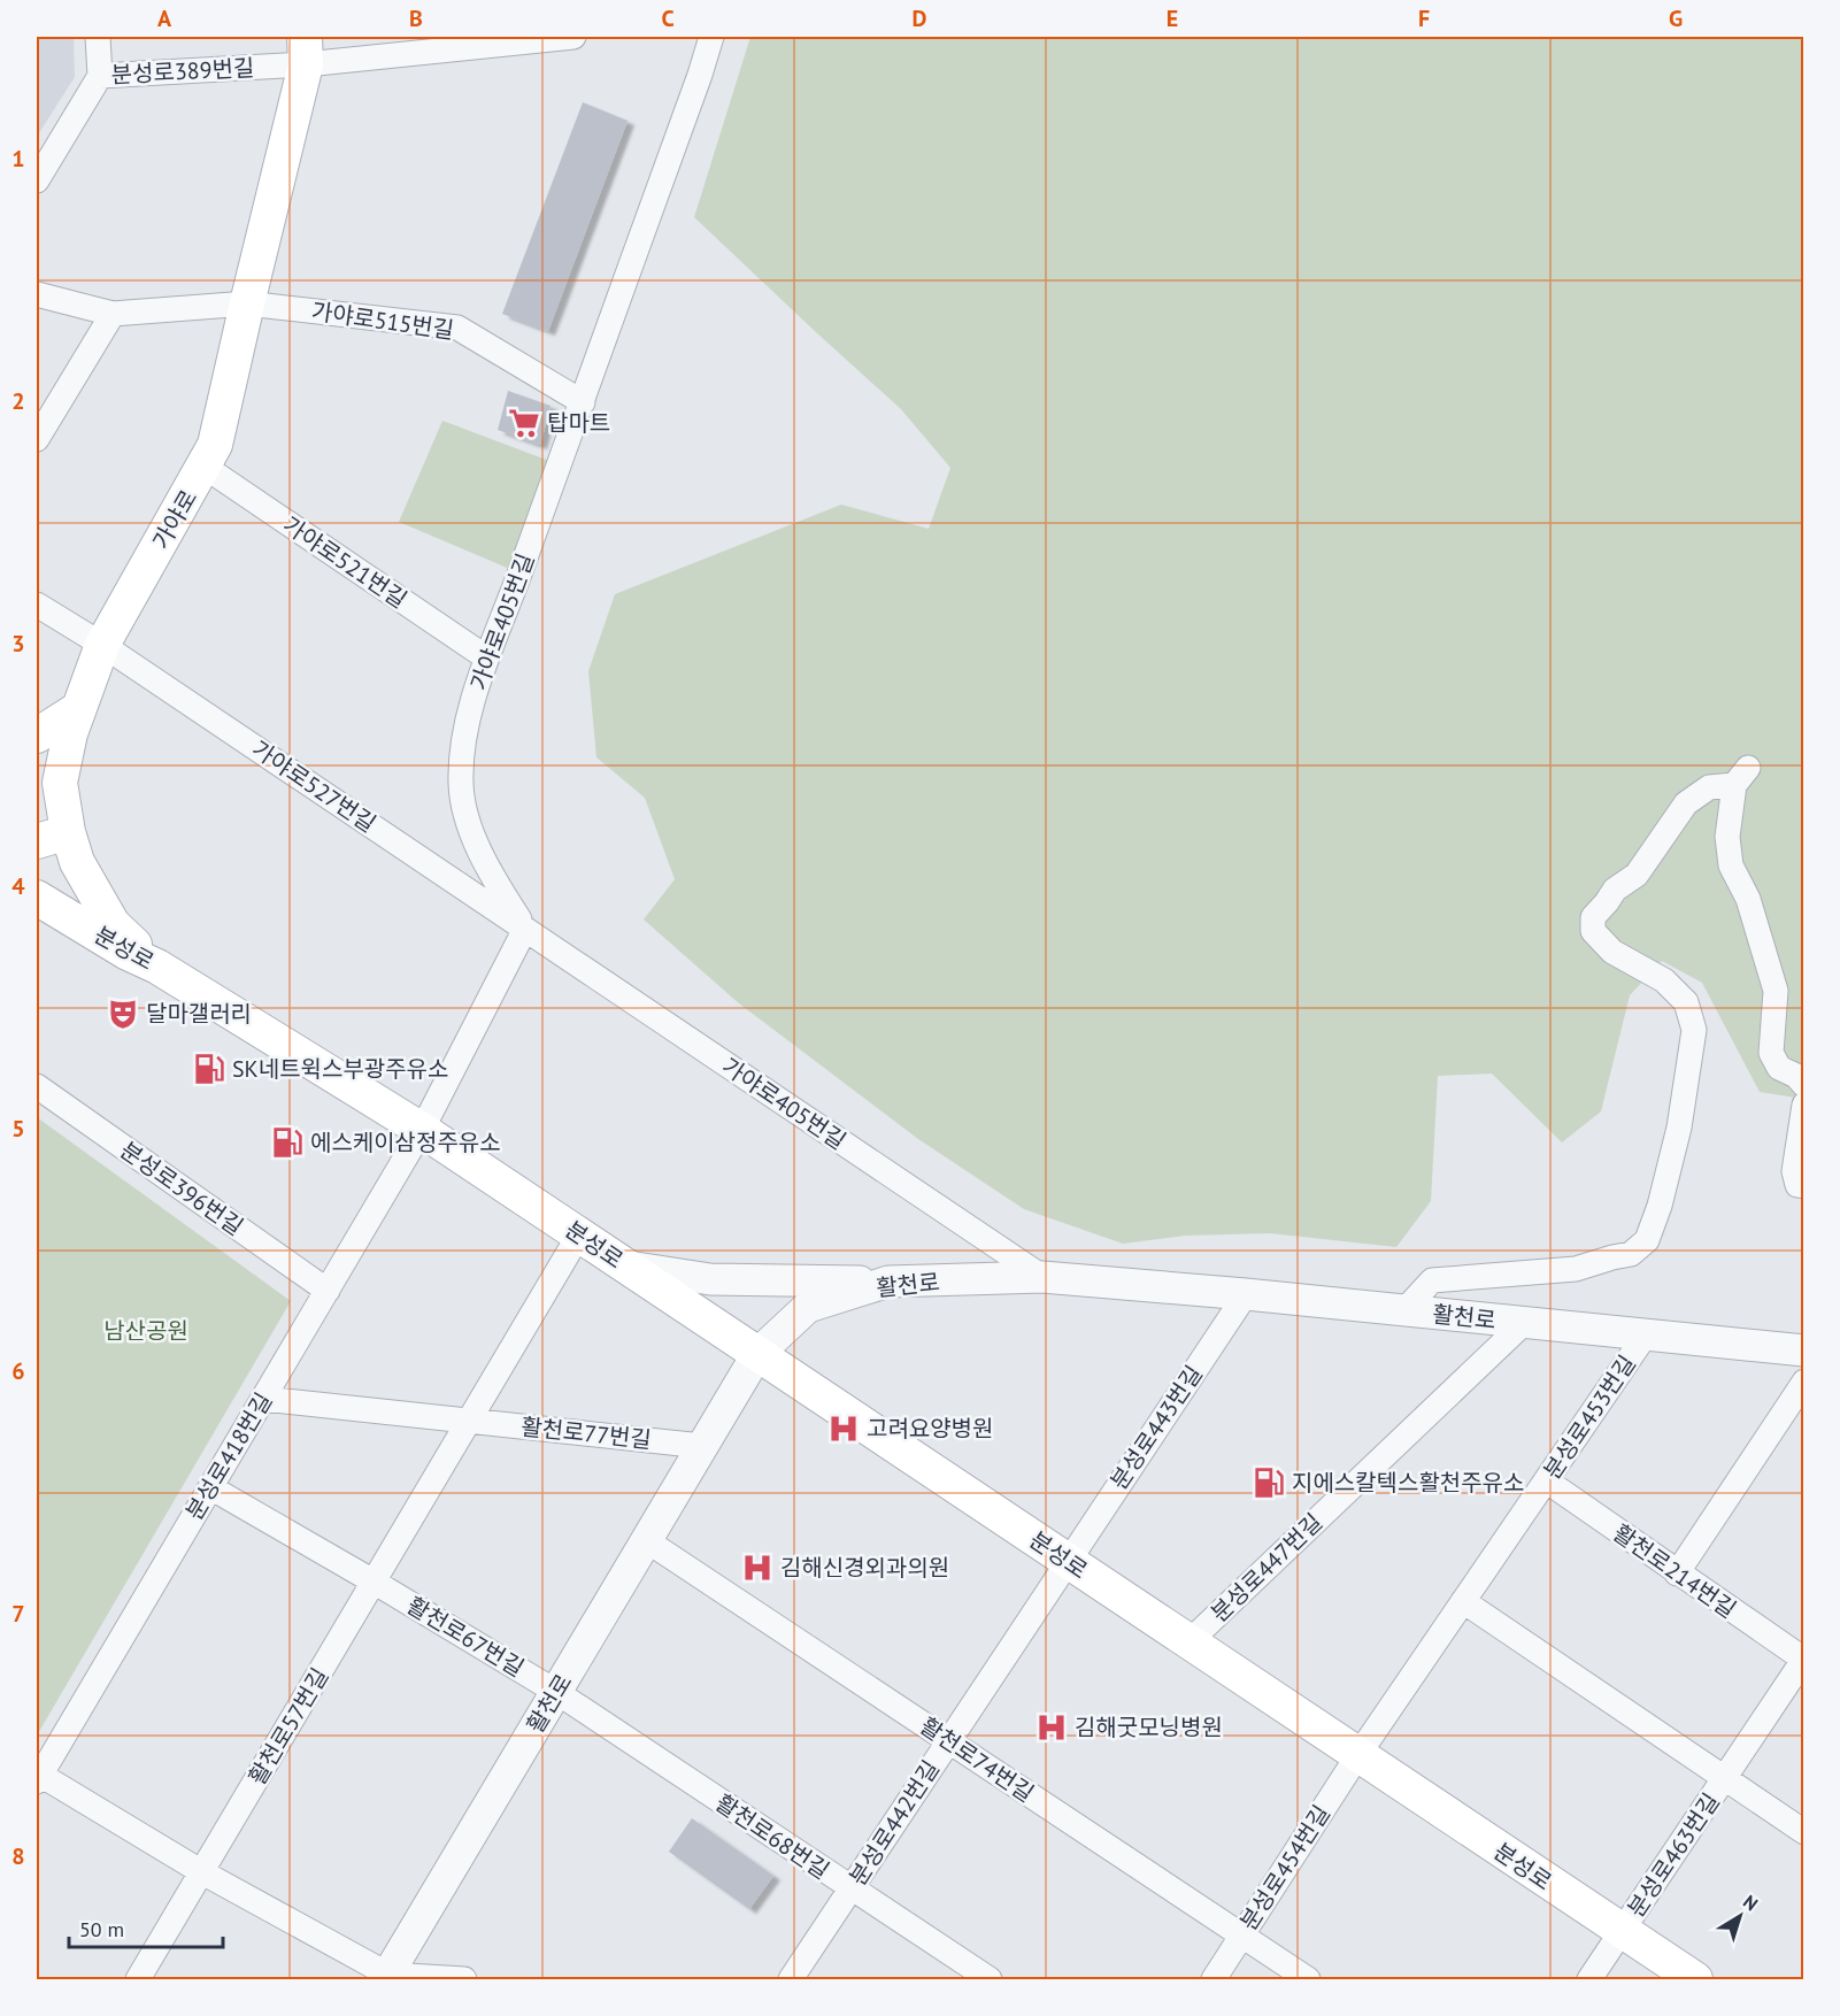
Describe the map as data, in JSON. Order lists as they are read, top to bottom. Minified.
{"streets":{"main road":["가야로","분성로"],"street":["분성로389번길","가야로515번길","가야로521번길","가야로405번길","가야로527번길","분성로396번길","활천로","분성로453번길","분성로443번길","활천로77번길","분성로418번길","분성로447번길","활천로214번길","활천로67번길","활천로57번길","활천로74번길","분성로442번길","활천로68번길","분성로463번길","분성로454번길"]},"crossings":[["분성로389번길","가야로"],["가야로515번길","가야로"],["가야로515번길","가야로405번길"],["가야로","가야로521번길"],["가야로","가야로527번길"],["가야로","분성로"],["가야로521번길","가야로405번길"],["가야로405번길","가야로527번길"],["가야로405번길","활천로"],["분성로","활천로"],["분성로","분성로453번길"],["분성로","분성로443번길"],["분성로","분성로418번길"],["분성로","분성로447번길"],["분성로","분성로442번길"],["분성로","분성로463번길"],["분성로","분성로454번길"],["분성로396번길","분성로418번길"],["활천로","분성로453번길"],["활천로","분성로443번길"],["활천로","활천로77번길"],["활천로","분성로447번길"],["활천로","활천로67번길"],["활천로","활천로74번길"],["활천로","활천로68번길"],["분성로453번길","활천로214번길"],["분성로453번길","분성로454번길"],["분성로443번길","분성로442번길"],["활천로77번길","분성로418번길"],["분성로418번길","활천로67번길"],["활천로214번길","분성로463번길"],["활천로67번길","활천로57번길"],["활천로67번길","활천로68번길"],["활천로74번길","분성로442번길"],["활천로74번길","분성로454번길"],["분성로442번길","활천로68번길"]],"parks":["남산공원"],"places":{"supermarket":["탑마트"],"theatre":["달마갤러리"],"fuel station":["SK네트윅스부광주유소","에스케이삼정주유소","지에스칼텍스활천주유소"],"hospital":["고려요양병원","김해신경외과의원","김해굿모닝병원"]},"scale_bar":"50 m","north":"top right","grid":{"columns":["A","B","C","D","E","F","G"],"rows":["1","2","3","4","5","6","7","8"]}}
